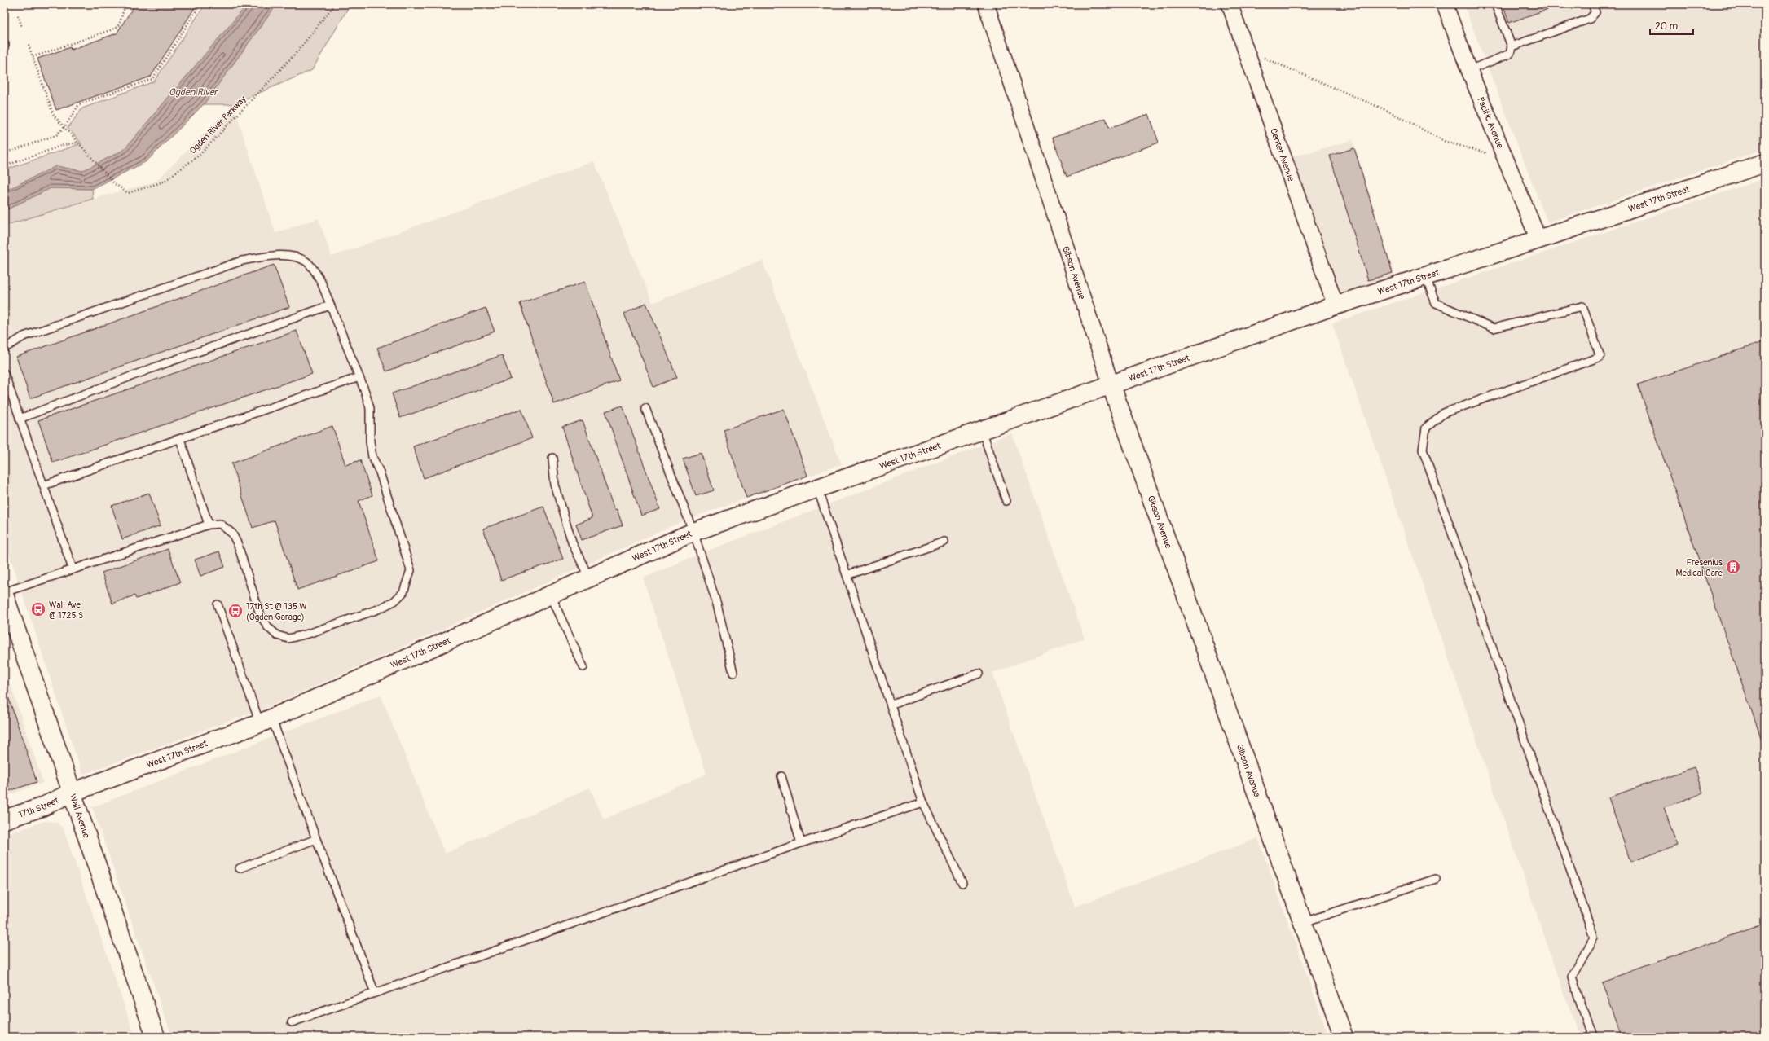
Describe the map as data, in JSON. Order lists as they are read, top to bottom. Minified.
{"streets":{"street":["Pacific Avenue","Center Avenue","West 17th Street","Gibson Avenue","17th Street","Wall Avenue"],"path":["Ogden River Parkway"]},"crossings":[["Pacific Avenue","West 17th Street"],["Center Avenue","West 17th Street"],["West 17th Street","Gibson Avenue"],["West 17th Street","17th Street"],["West 17th Street","Wall Avenue"],["17th Street","Wall Avenue"]],"water":["Ogden River"],"places":{"building":["Fresenius Medical Care"],"bus stop":["Wall Ave @ 1725 S","17th St @ 135 W (Ogden Garage)"]},"scale_bar":"20 m"}
